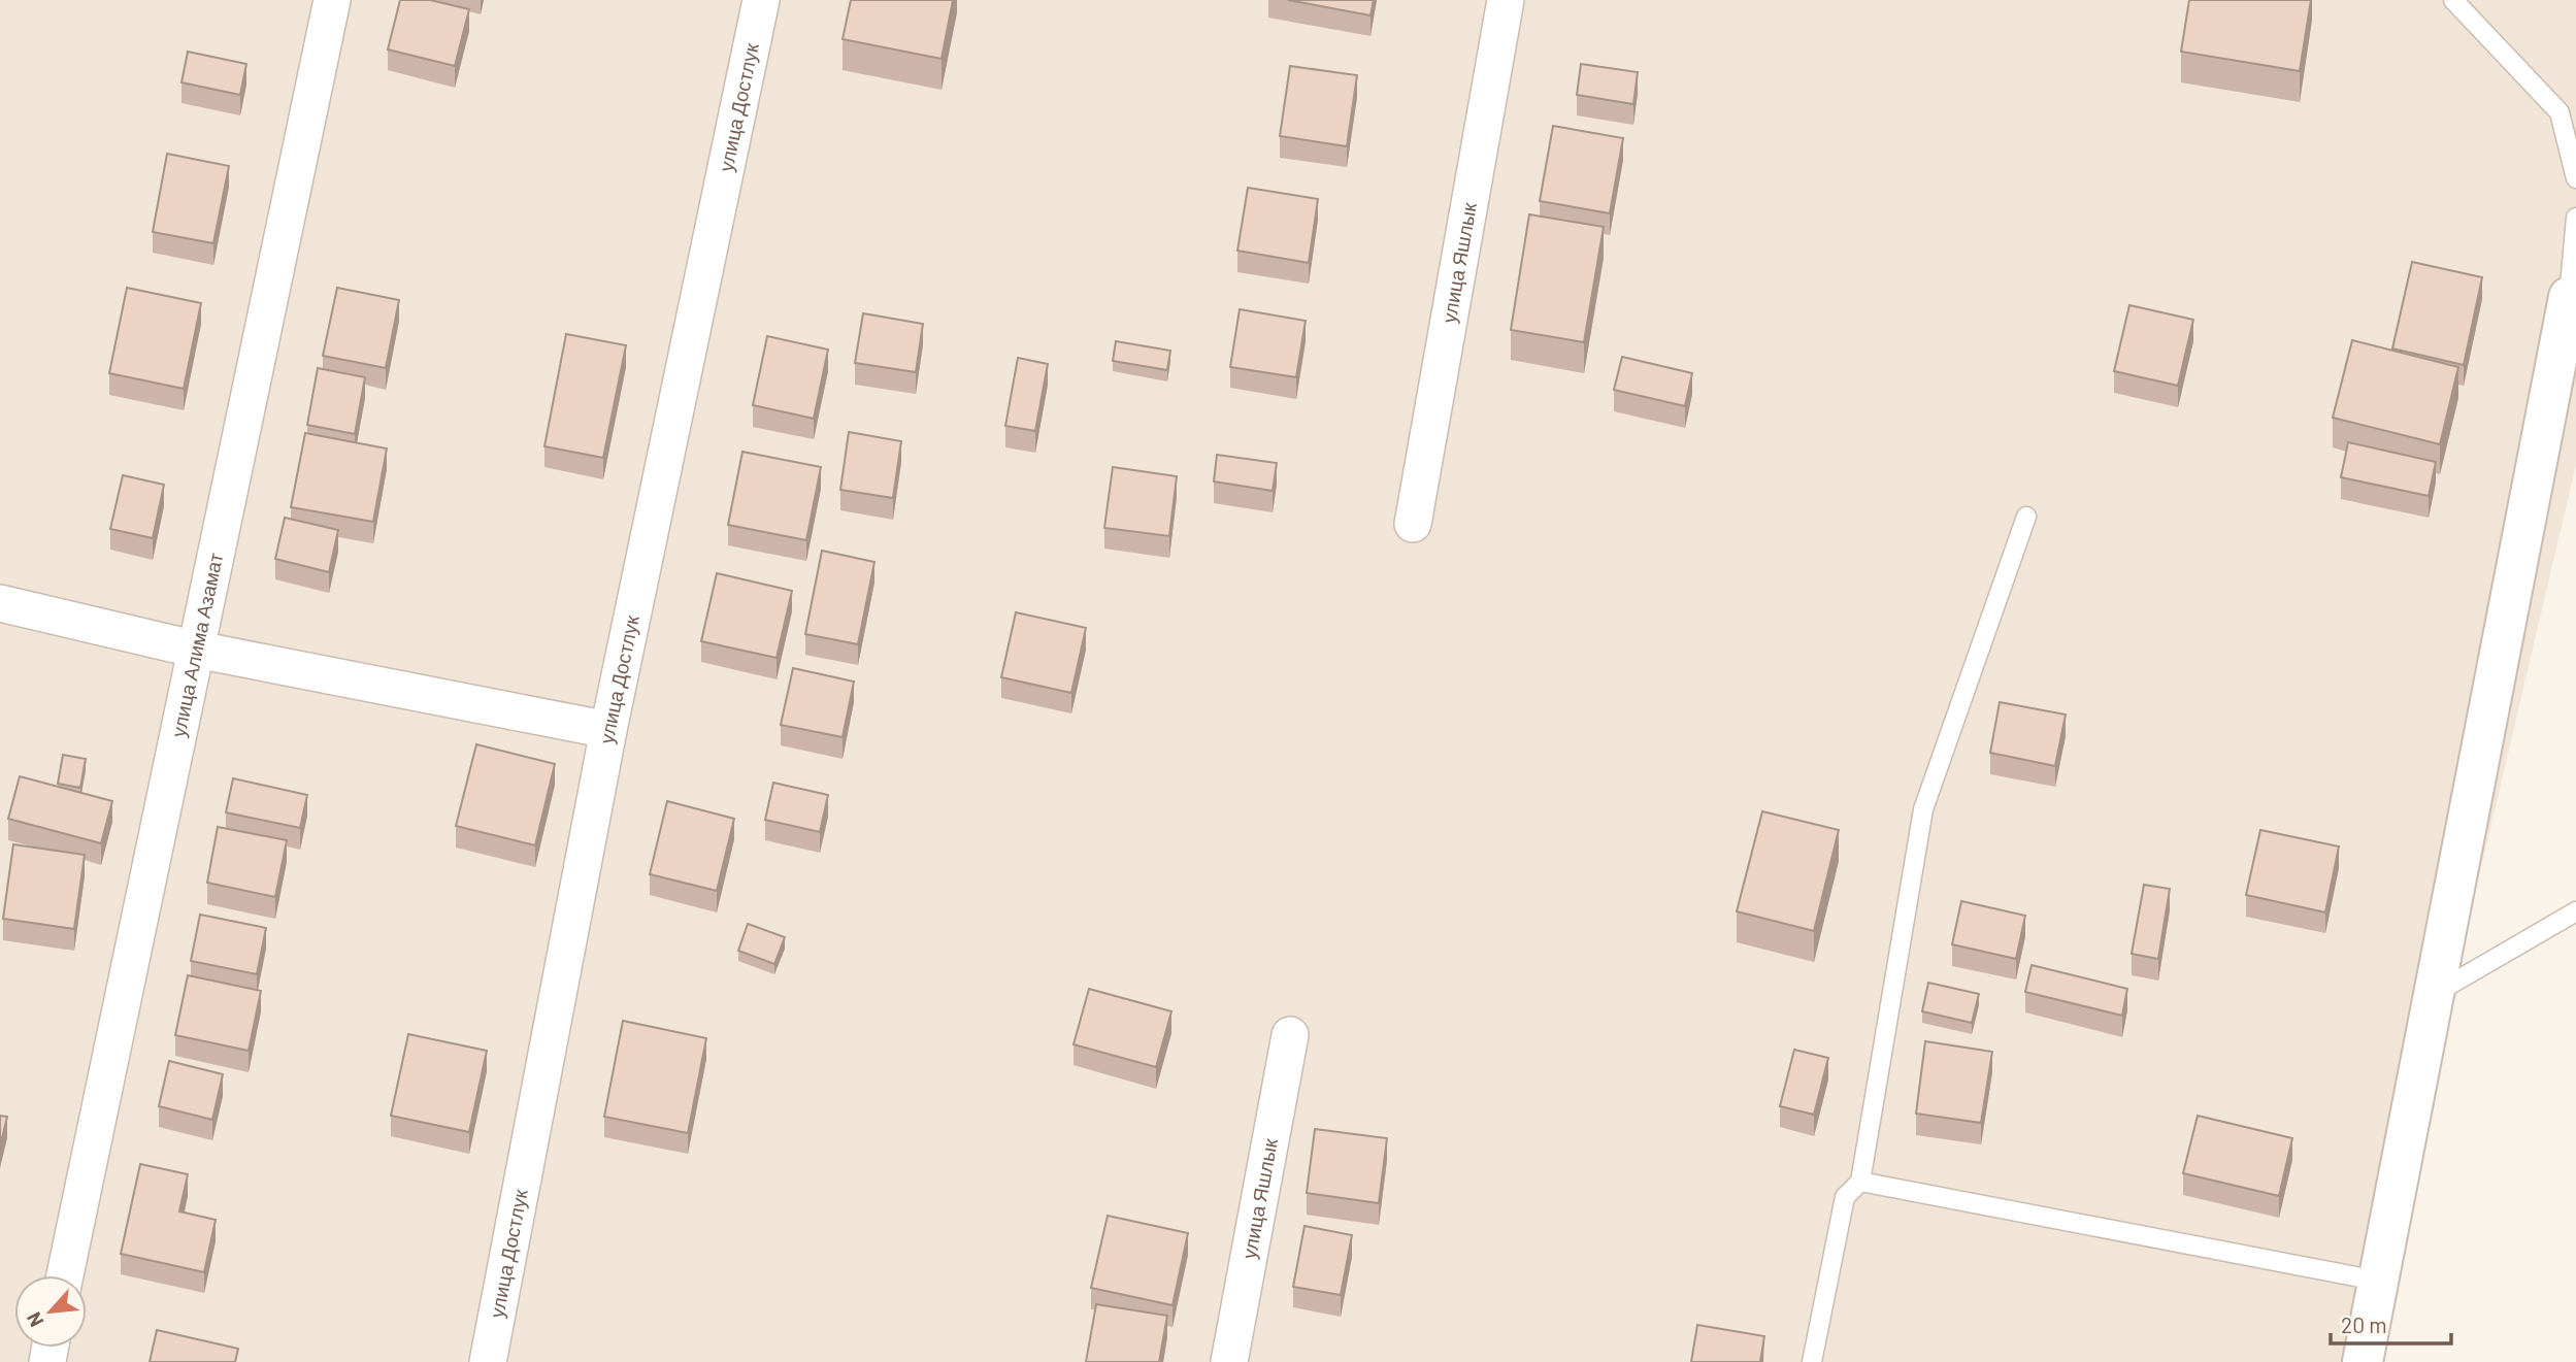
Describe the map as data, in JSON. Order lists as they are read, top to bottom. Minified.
{"streets":{"street":["улица Достлук","улица Яшлык","улица Алима Азамат"]},"scale_bar":"20 m","north":"bottom left"}
